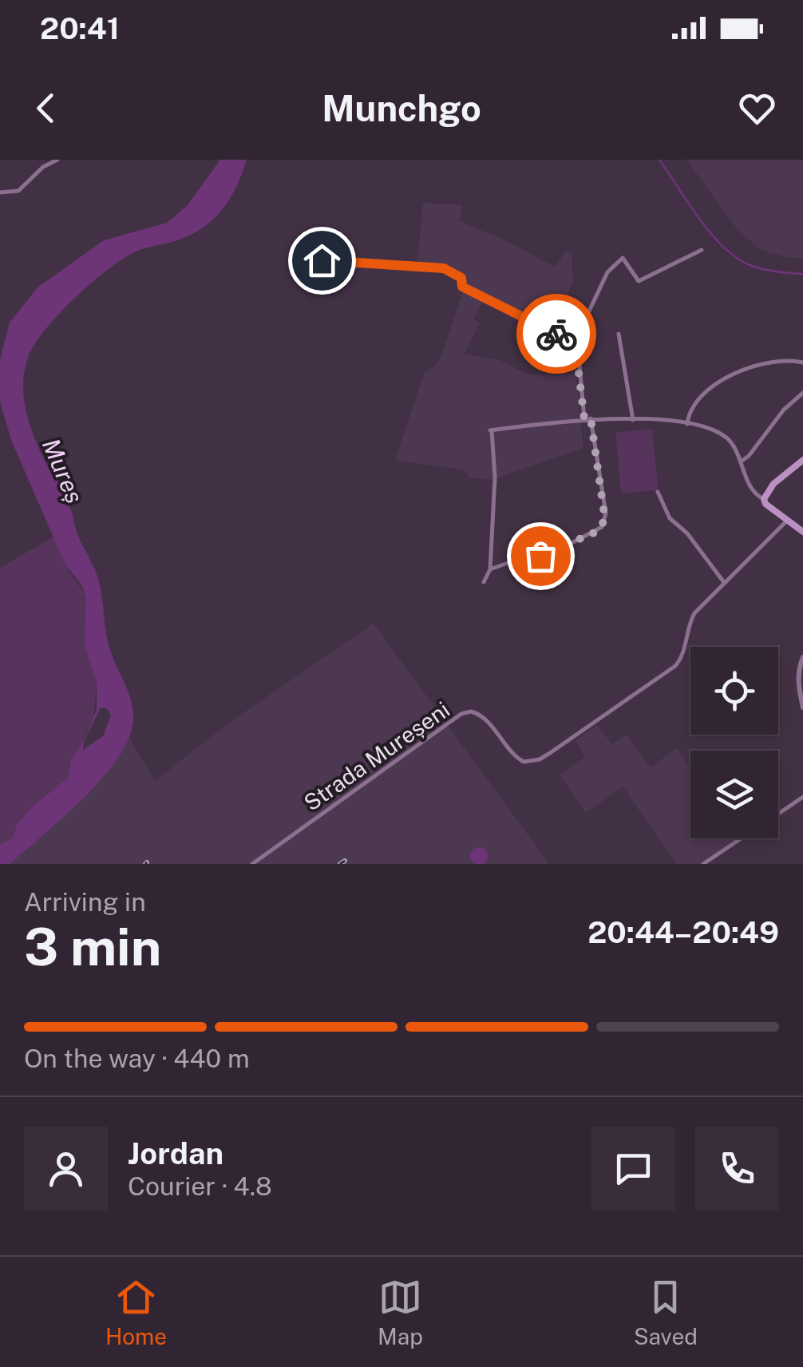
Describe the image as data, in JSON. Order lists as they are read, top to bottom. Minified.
{"streets":{"street":["Strada Mureșeni"]},"water":["Mureș"],"page":{"status":"20:41","header":"Munchgo","heading":["3 min","Arriving in","20:44–20:49"],"panel":["Jordan","Courier · 4.8"],"bar":"On the way · 440 m","tabs":["Home","Map","Saved"]}}
